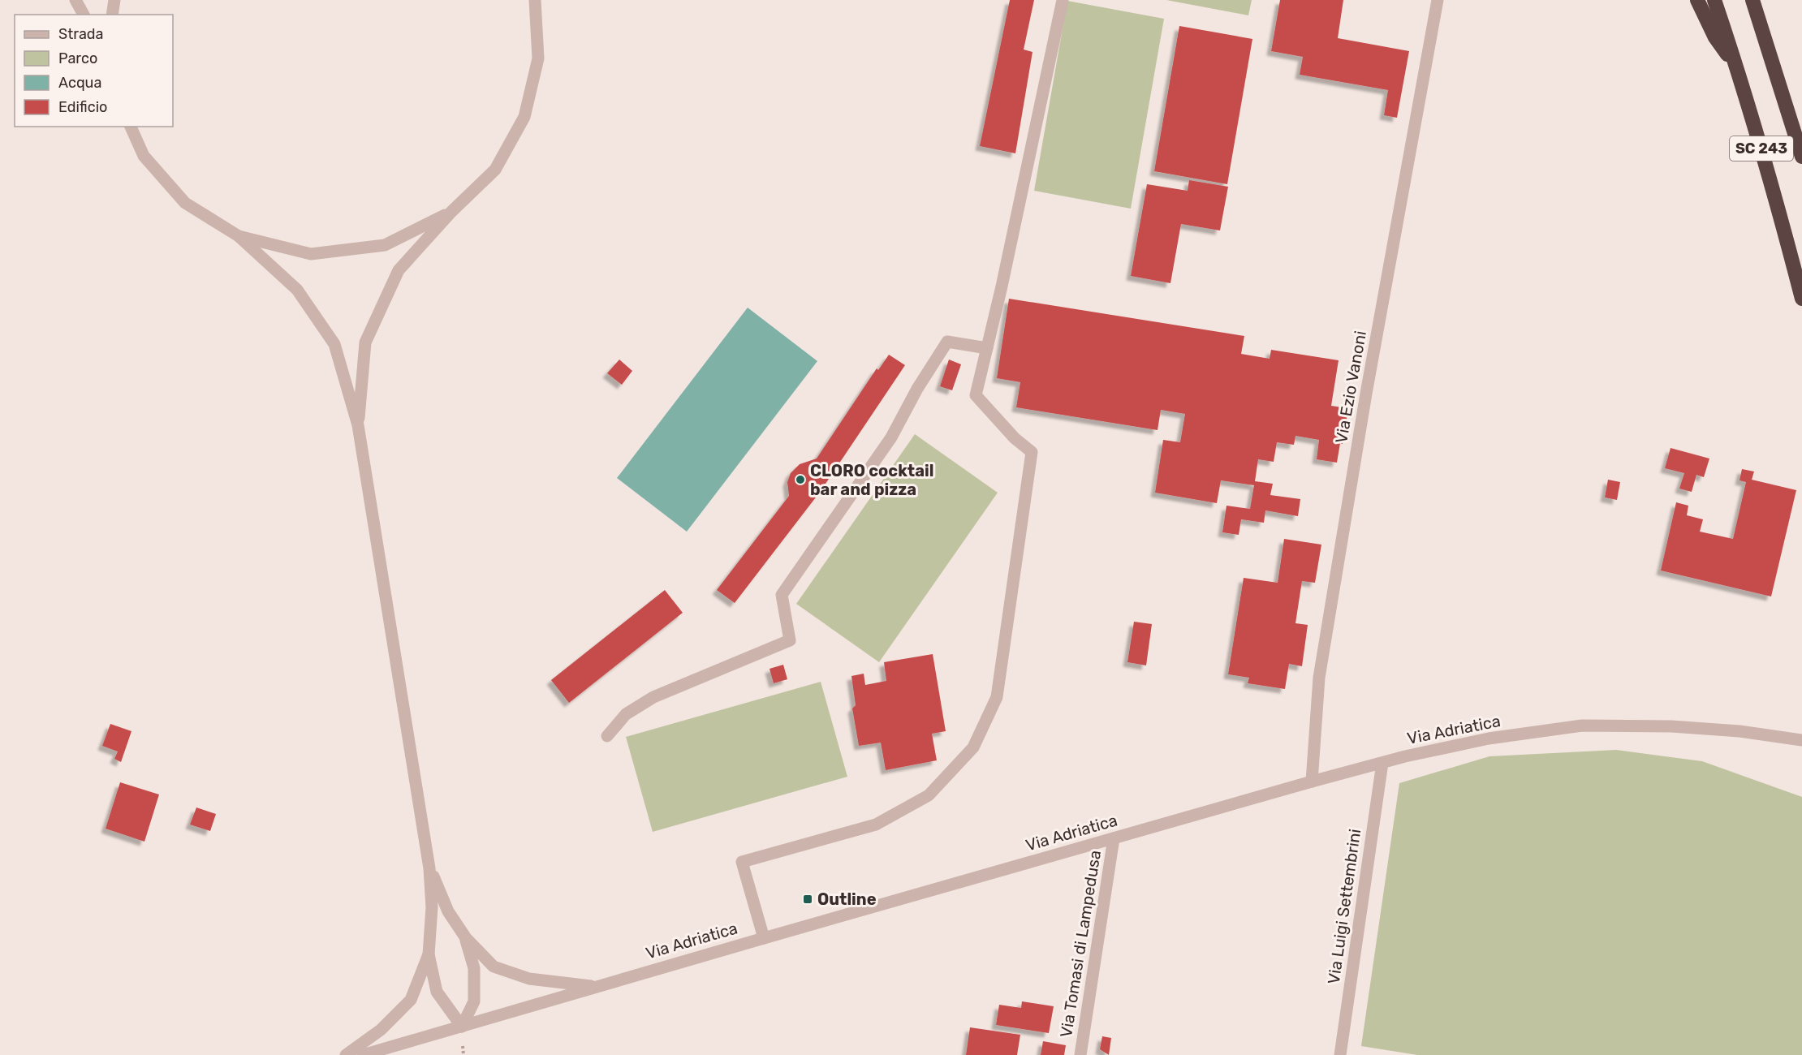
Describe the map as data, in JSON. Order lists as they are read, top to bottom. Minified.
{"streets":{"highway":["SC 243"],"street":["Via Ezio Vanoni","Via Adriatica","Via Luigi Settembrini","Via Tomasi di Lampedusa"]},"crossings":[["Via Ezio Vanoni","Via Adriatica"],["Via Adriatica","Via Luigi Settembrini"],["Via Adriatica","Via Tomasi di Lampedusa"]],"places":{"other":["CLORO cocktail bar and pizza"],"transit":["Outline"]},"legend":["Strada","Parco","Acqua","Edificio"]}
